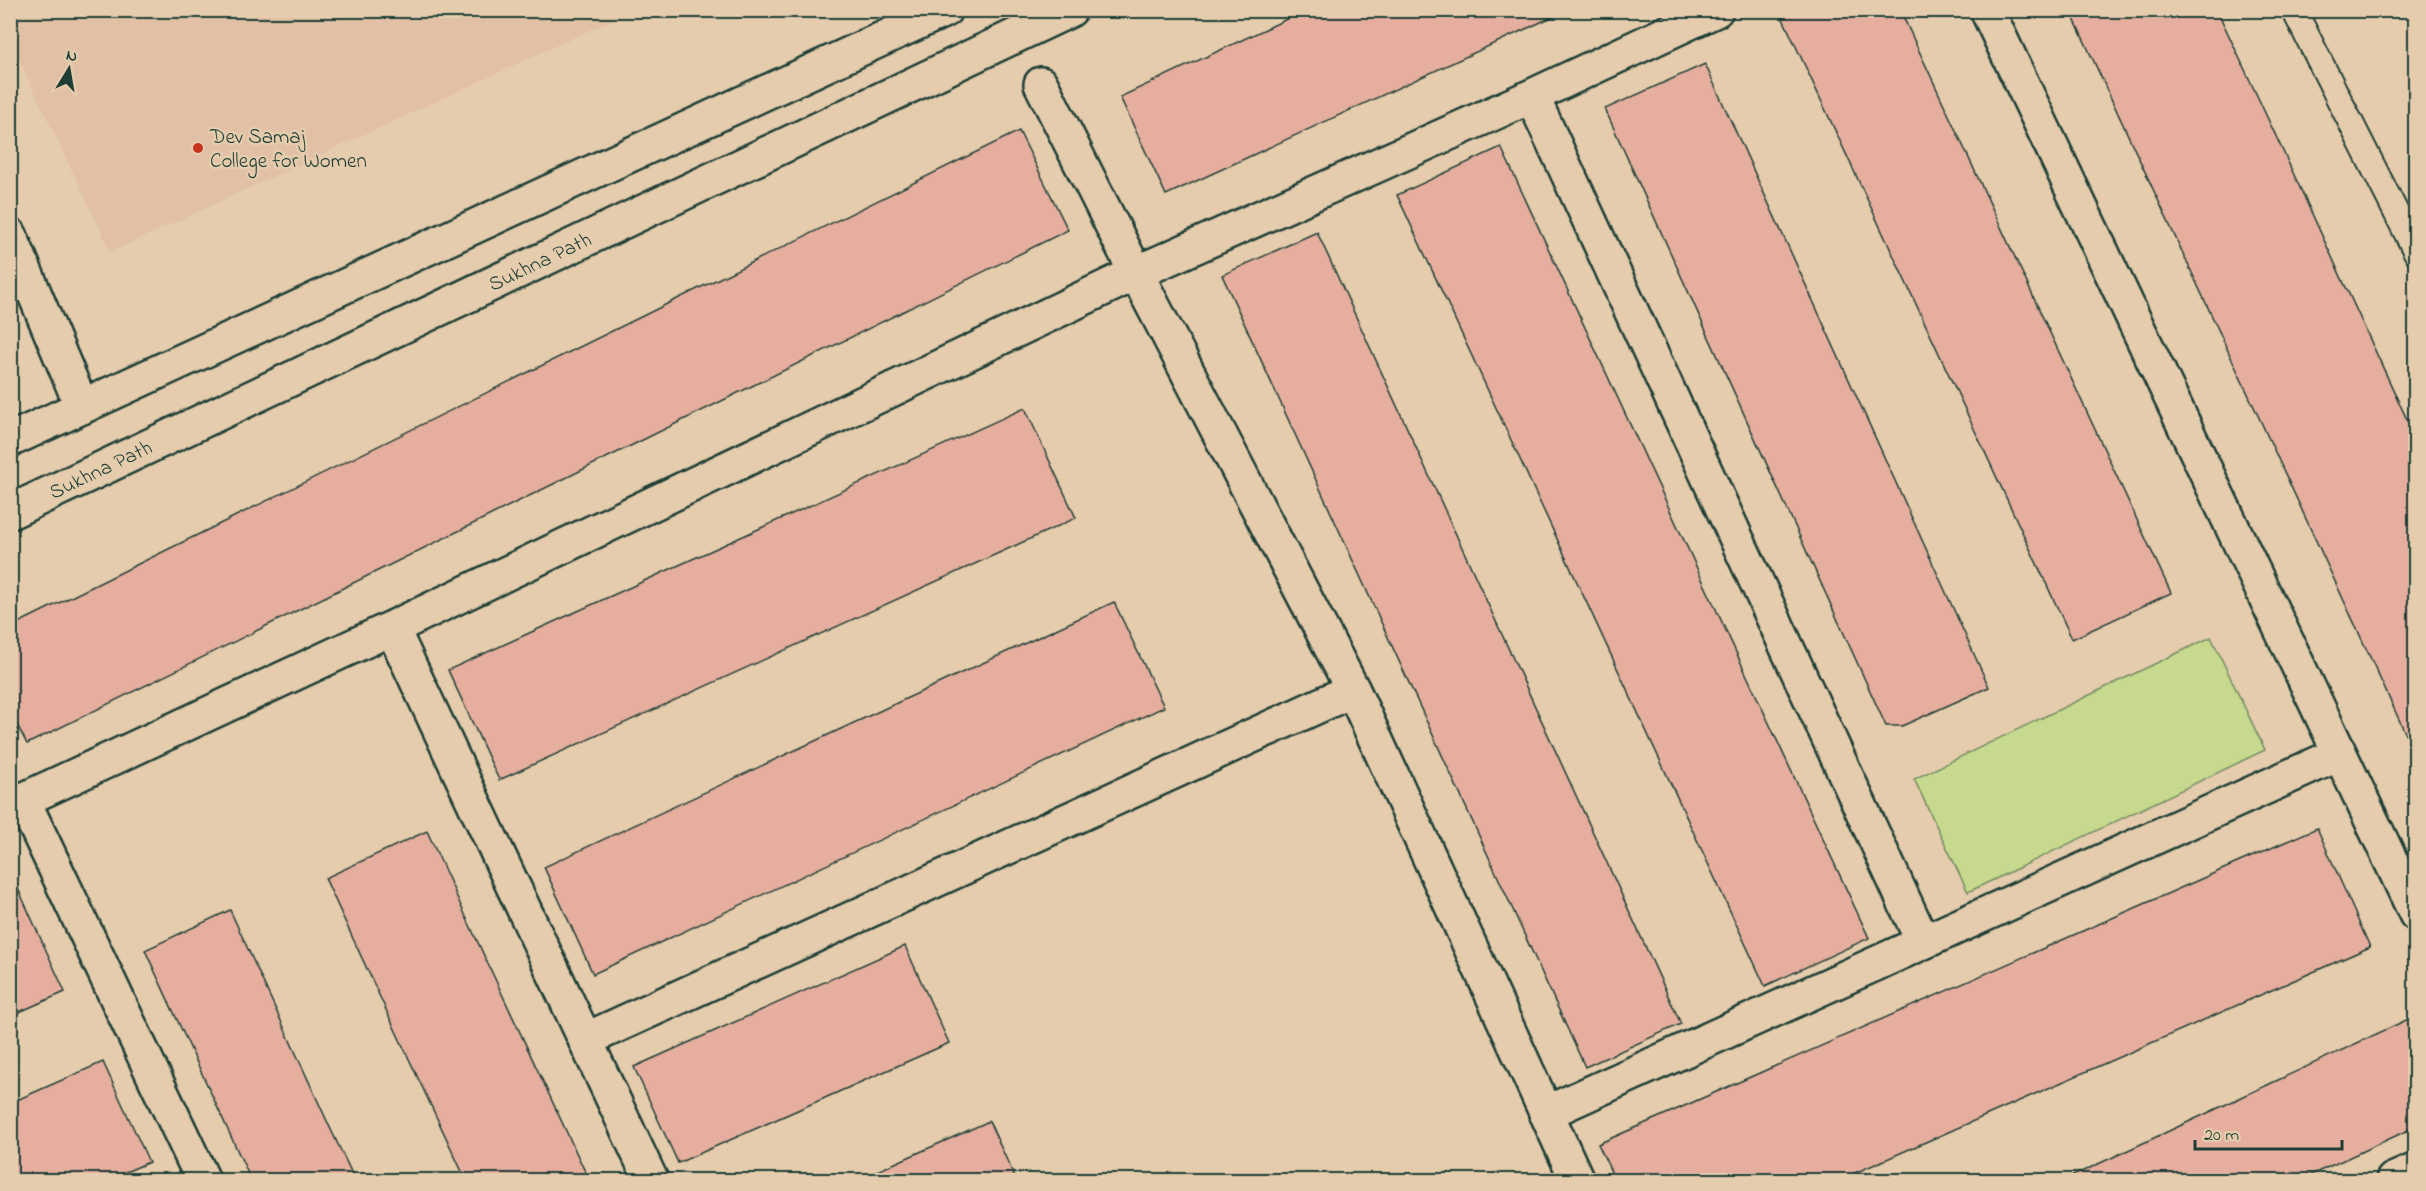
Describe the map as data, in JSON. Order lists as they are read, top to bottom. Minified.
{"streets":{"street":["Sukhna Path"]},"places":["Dev Samaj College for Women"],"scale_bar":"20 m","north":"top"}
